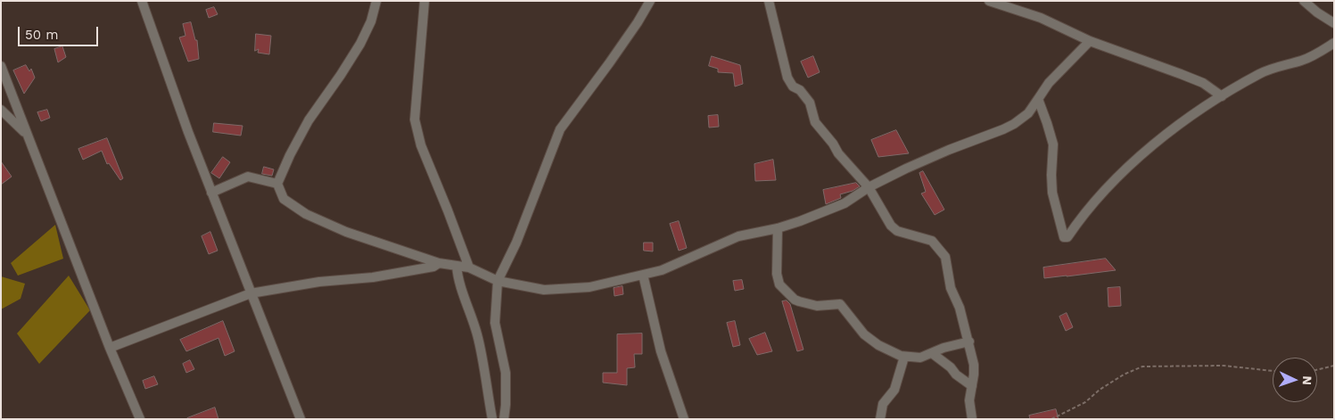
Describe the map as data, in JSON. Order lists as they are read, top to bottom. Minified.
{"scale_bar":"50 m","north":"right"}
